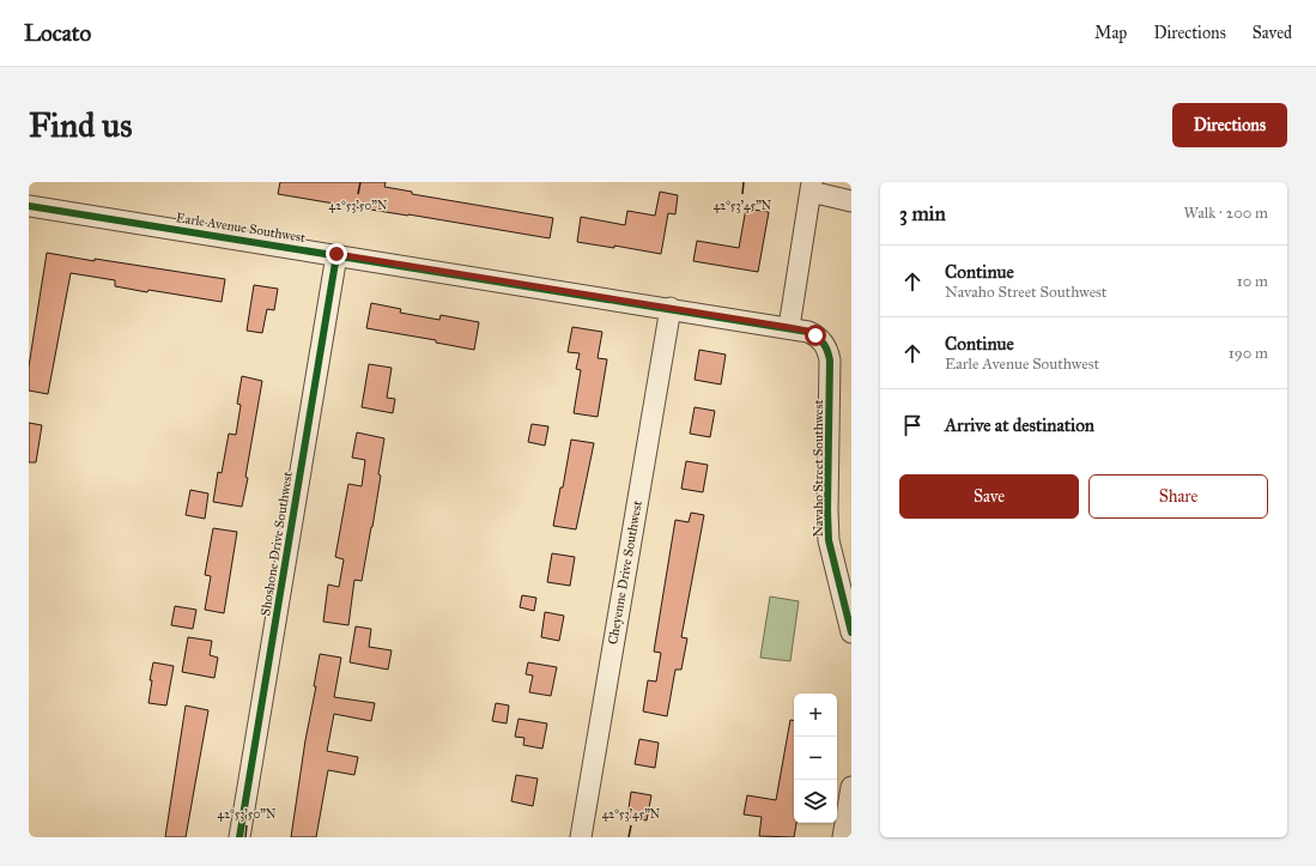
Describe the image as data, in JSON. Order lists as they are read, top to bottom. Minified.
{"streets":{"street":["Earle Avenue Southwest","Navaho Street Southwest","Shoshone Drive Southwest","Cheyenne Drive Southwest"]},"crossings":[["Earle Avenue Southwest","Navaho Street Southwest"],["Earle Avenue Southwest","Shoshone Drive Southwest"],["Earle Avenue Southwest","Cheyenne Drive Southwest"]],"page":{"header":"Locato","nav":["Map","Directions","Saved"],"buttons":["Directions",["Save","Share"]],"title":"Find us","heading":["3 min","Walk · 200 m"],"list":[["Continue","Navaho Street Southwest","10 m"],["Continue","Earle Avenue Southwest","190 m"],"Arrive at destination"],"map_buttons":["+","−"]},"coordinates":["42°53'50\"N","42°53'45\"N"]}
